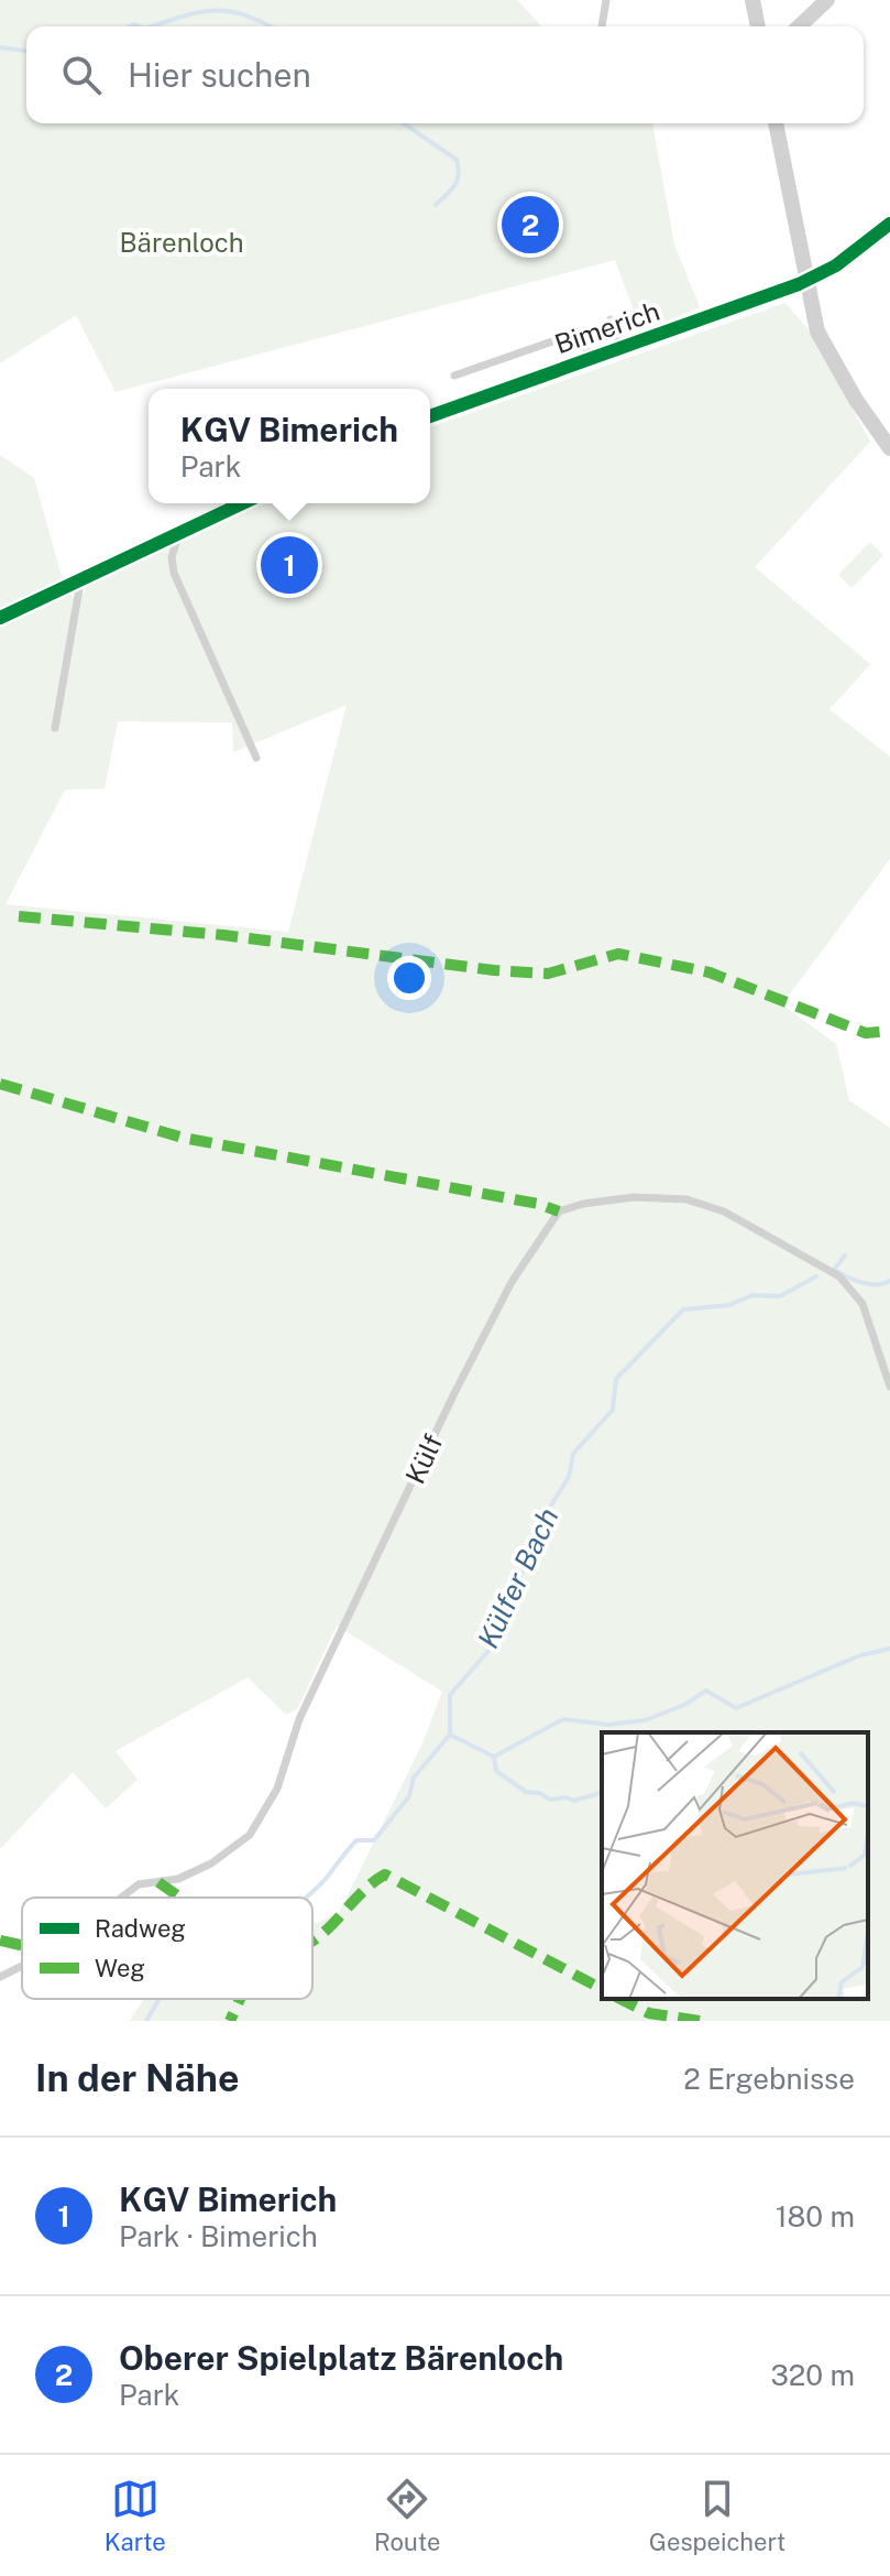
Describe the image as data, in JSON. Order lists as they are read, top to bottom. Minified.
{"streets":{"street":["Bimerich"],"lane":["Külf"]},"water":["Külfer Bach"],"parks":["Bärenloch"],"legend":["Radweg","Weg"],"page":{"search":"Hier suchen","pins":["2","1"],"popup":["KGV Bimerich","Park"],"heading":["In der Nähe","2 Ergebnisse"],"list":[{"mark":"1","name":"KGV Bimerich","note":"Park · Bimerich","value":"180 m"},{"mark":"2","name":"Oberer Spielplatz Bärenloch","note":"Park","value":"320 m"}],"nav":["Karte","Route","Gespeichert"]}}
